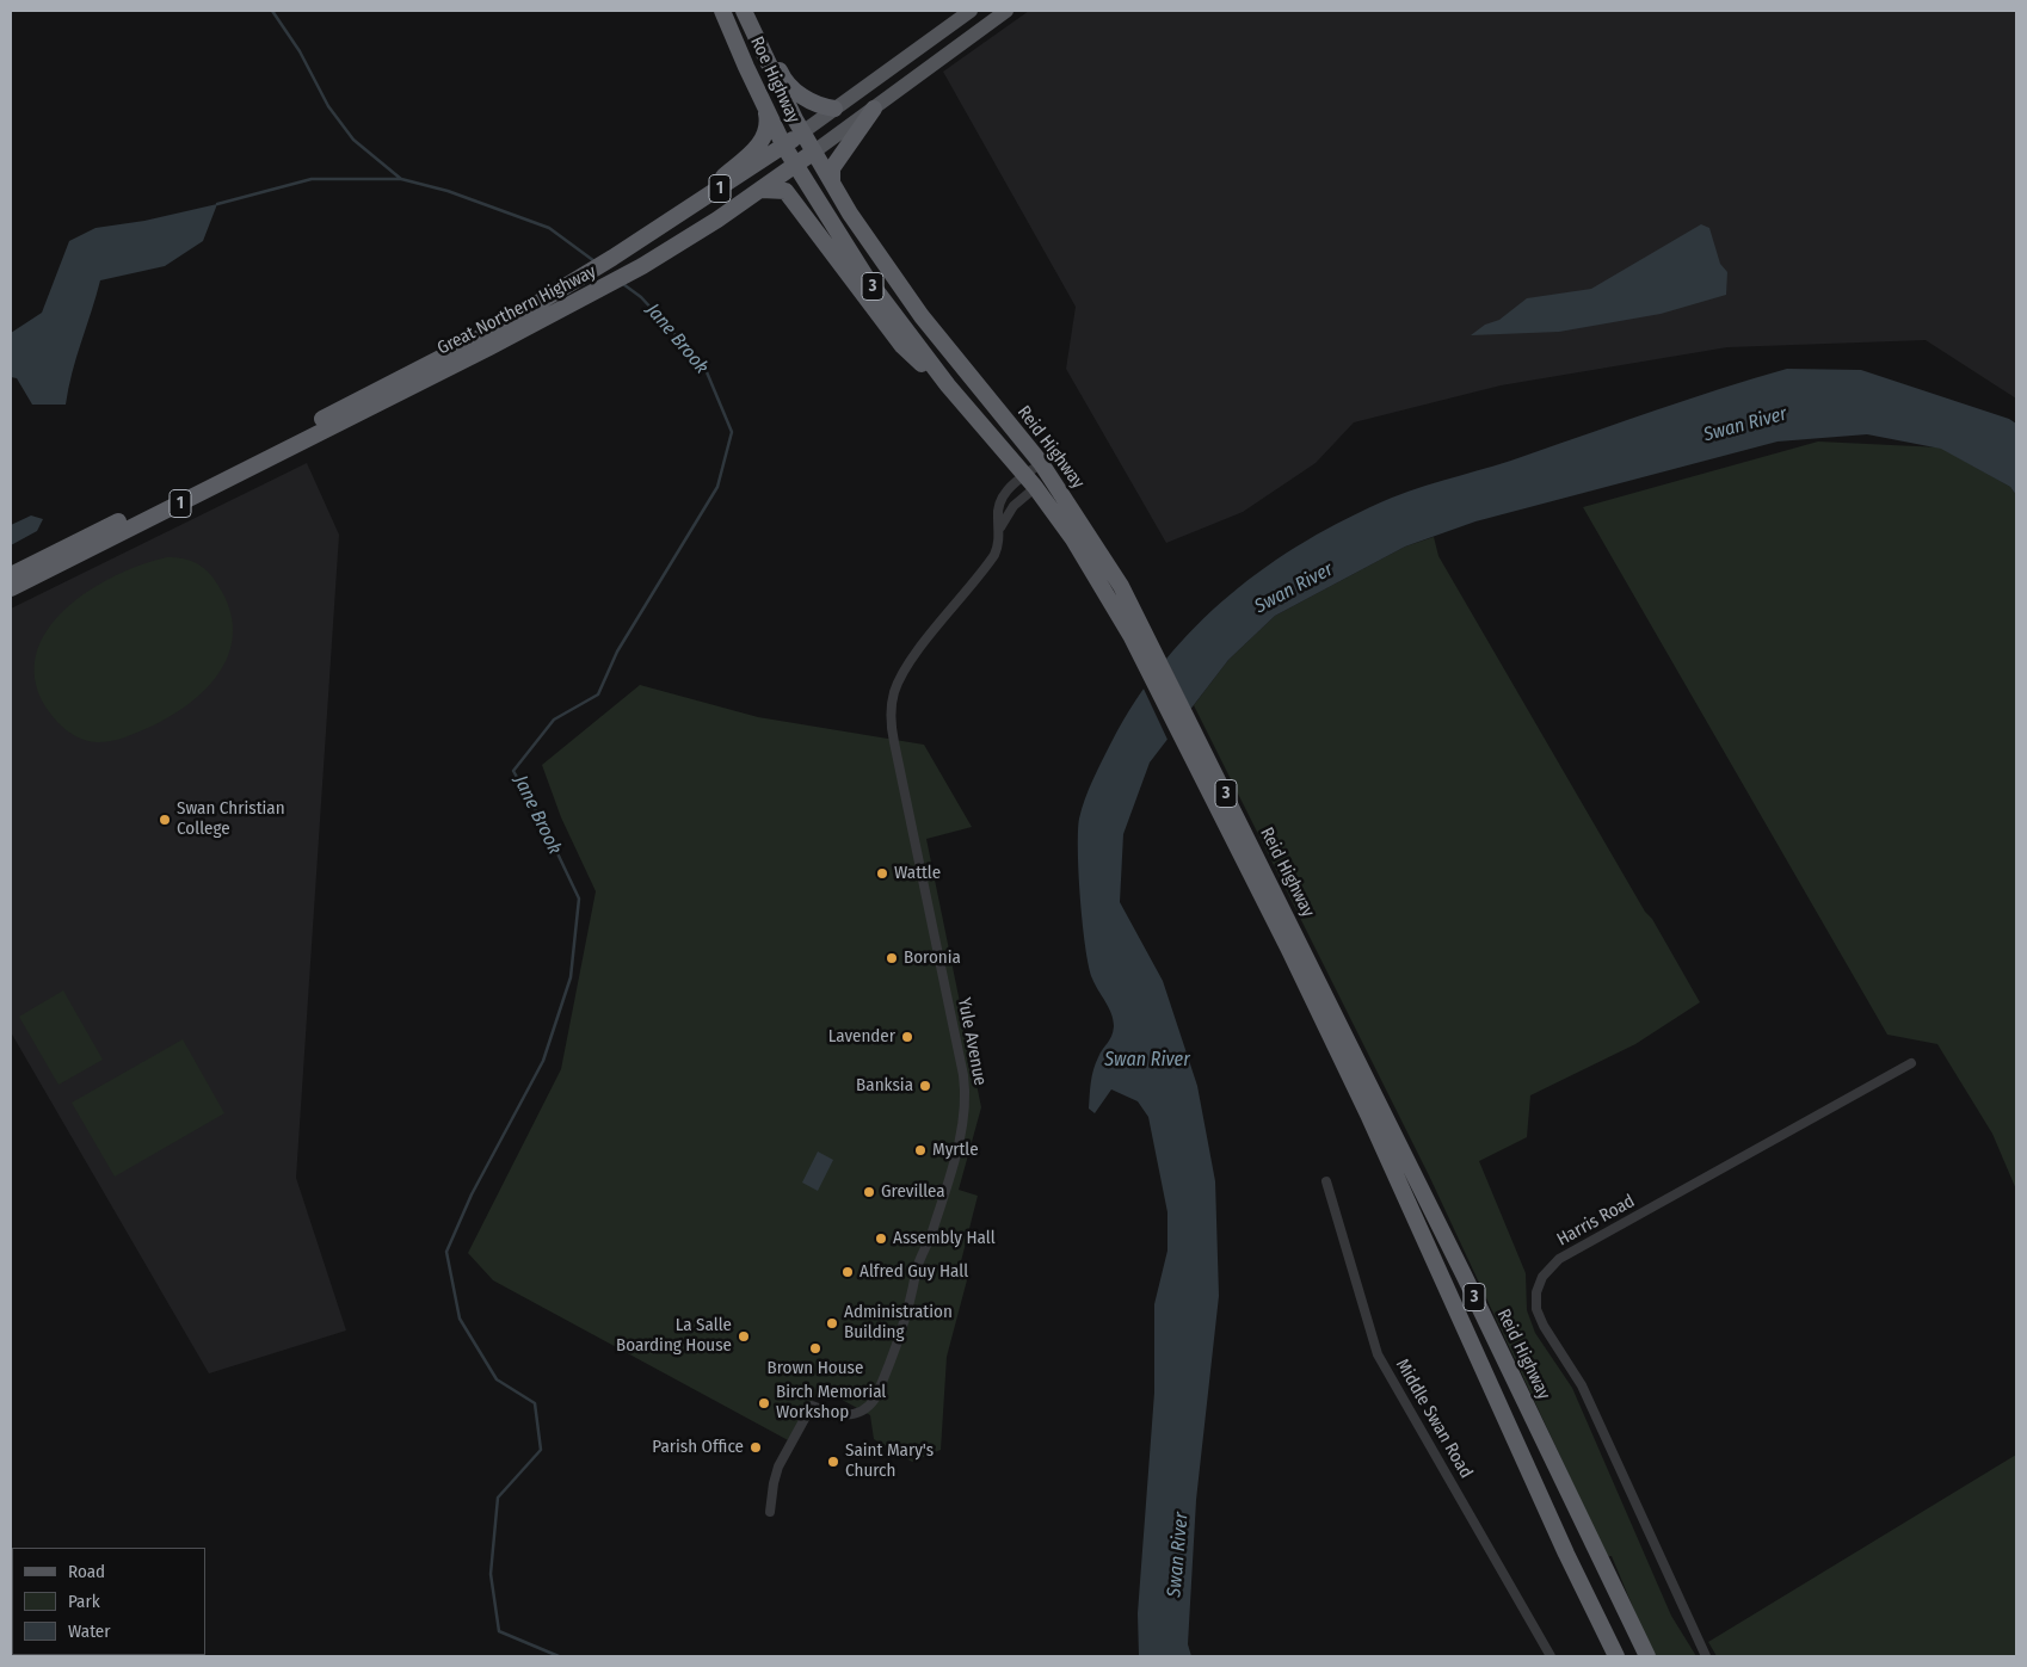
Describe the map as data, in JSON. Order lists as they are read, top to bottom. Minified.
{"streets":{"highway":["Roe Highway","1","3","Great Northern Highway","Reid Highway"],"street":["Yule Avenue","Harris Road","Middle Swan Road"]},"crossings":[["Roe Highway","Great Northern Highway"],["Roe Highway","Reid Highway"],["Great Northern Highway","Reid Highway"],["Reid Highway","Yule Avenue"]],"water":["Jane Brook","Swan River"],"places":["Swan Christian College","Wattle","Boronia","Lavender","Banksia","Myrtle","Grevillea","Assembly Hall","Alfred Guy Hall","Administration Building","La Salle Boarding House","Brown House","Birch Memorial Workshop","Parish Office","Saint Mary's Church"],"legend":["Road","Park","Water"]}
